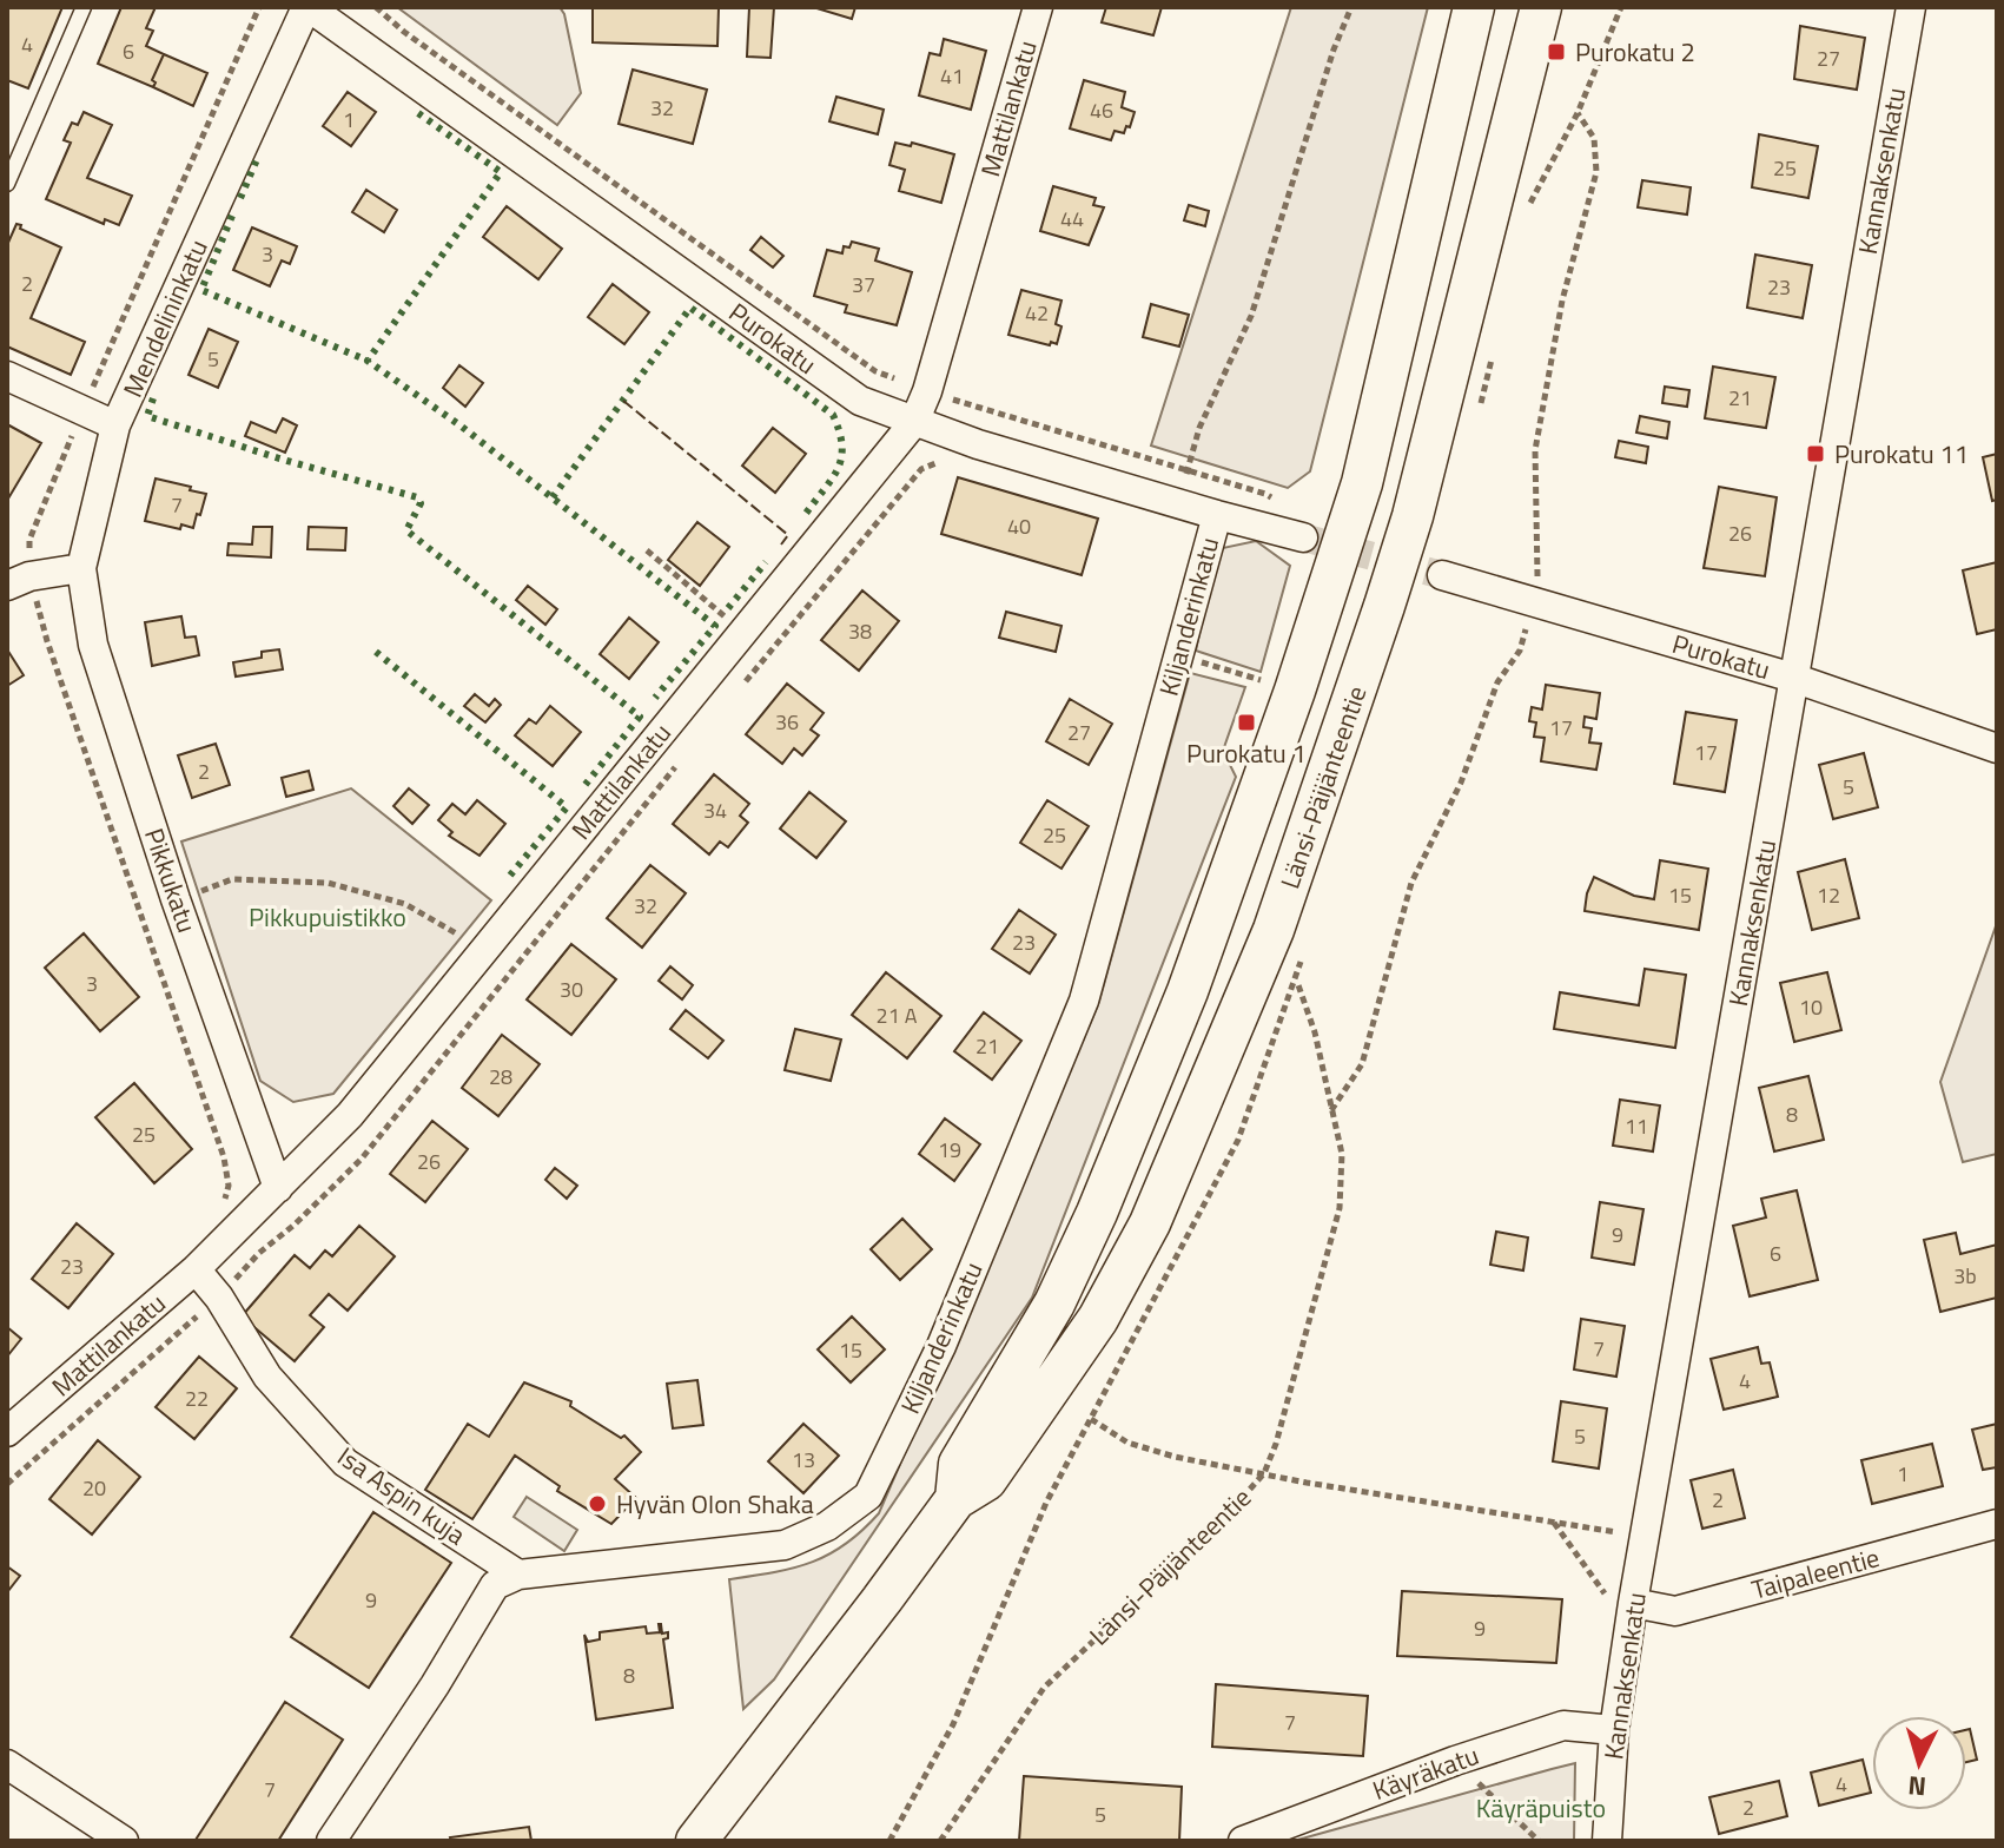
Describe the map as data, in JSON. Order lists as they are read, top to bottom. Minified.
{"streets":{"main road":["Länsi-Päijänteentie"],"street":["Mattilankatu","Kannaksenkatu","Mendelininkatu","Purokatu","Kiljanderinkatu","Pikkukatu","Isa Aspin kuja","Taipaleentie","Käyräkatu"]},"crossings":[["Mattilankatu","Purokatu"],["Mattilankatu","Pikkukatu"],["Mattilankatu","Isa Aspin kuja"],["Kannaksenkatu","Purokatu"],["Kannaksenkatu","Taipaleentie"],["Kannaksenkatu","Käyräkatu"],["Mendelininkatu","Purokatu"],["Mendelininkatu","Pikkukatu"],["Purokatu","Kiljanderinkatu"],["Kiljanderinkatu","Isa Aspin kuja"]],"parks":["Pikkupuistikko","Käyräpuisto"],"places":{"transit":["Purokatu 2","Purokatu 11","Purokatu 1"],"other":["Hyvän Olon Shaka"]},"house_numbers":["4","6","27","41","32","46","1","25","44","3","2","37","23","42","5","21","7","40","26","38","36","17","27","17","2","5","34","25","15","12","32","23","3","30","10","21 A","21","28","8","11","25","19","26","9","6","23","3b","7","15","4","22","5","13","1","20","2","9","9","8","7","4","7","2","5"],"north":"bottom"}
